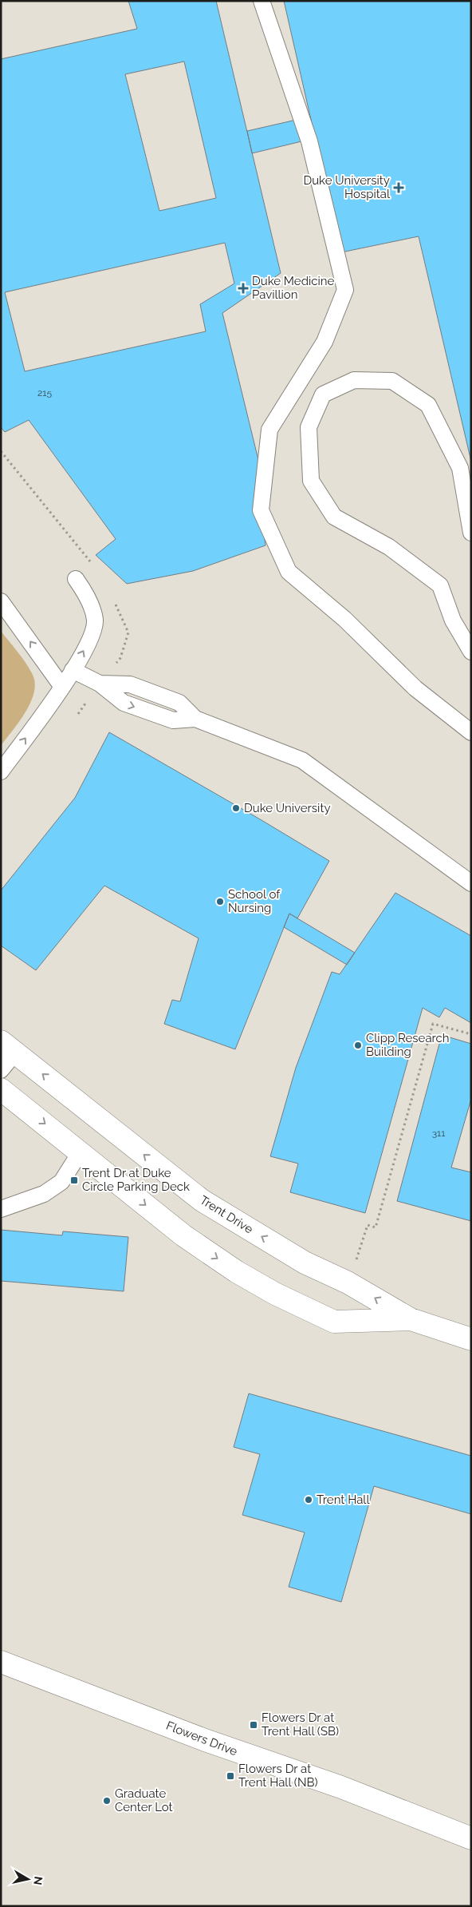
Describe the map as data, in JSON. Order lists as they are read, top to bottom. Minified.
{"streets":{"street":["Trent Drive","Flowers Drive"]},"places":{"health":["Duke University Hospital","Duke Medicine Pavillion"],"other":["Duke University","School of Nursing","Clipp Research Building","Trent Hall","Graduate Center Lot"],"transit":["Trent Dr at Duke Circle Parking Deck","Flowers Dr at Trent Hall (SB)","Flowers Dr at Trent Hall (NB)"]},"house_numbers":["215","311"],"north":"right"}
